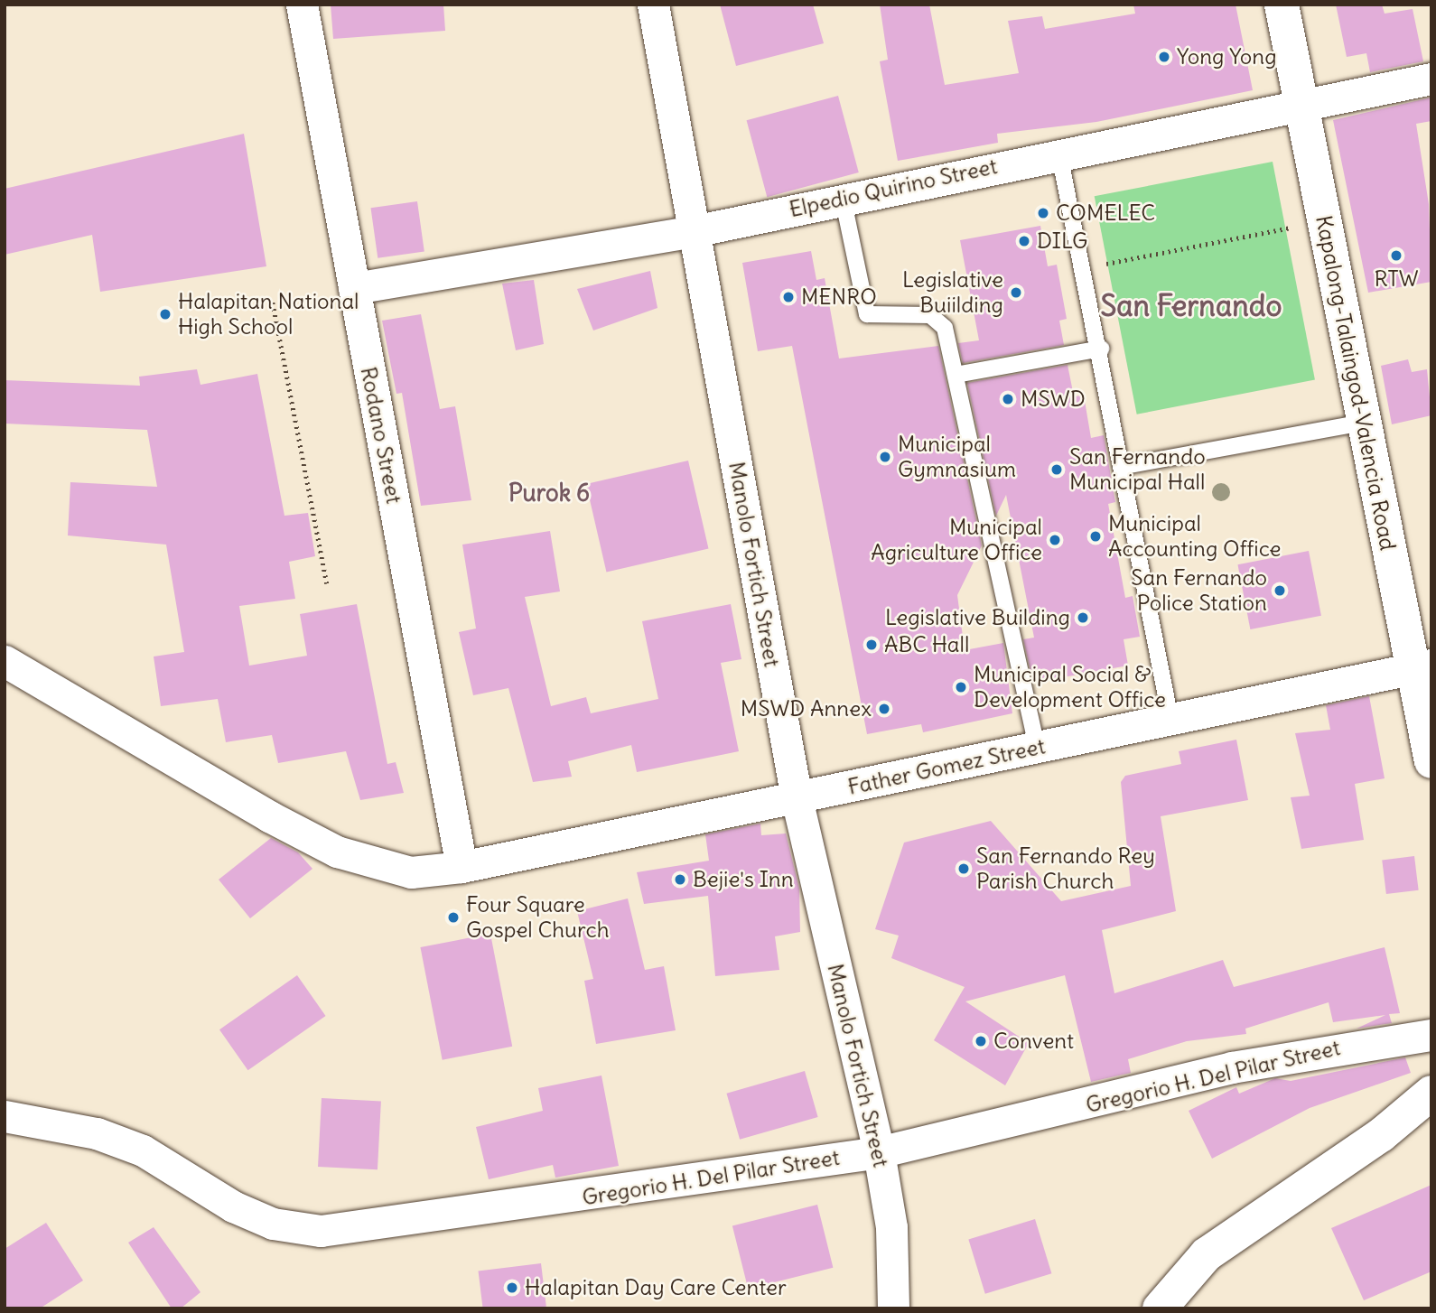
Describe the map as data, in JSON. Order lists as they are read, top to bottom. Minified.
{"streets":{"highway":["Kapalong-Talaingod-Valencia Road"],"street":["Elpedio Quirino Street","Rodano Street","Manolo Fortich Street","Father Gomez Street","Gregorio H. Del Pilar Street"]},"crossings":[["Elpedio Quirino Street","Kapalong-Talaingod-Valencia Road"],["Elpedio Quirino Street","Rodano Street"],["Elpedio Quirino Street","Manolo Fortich Street"],["Kapalong-Talaingod-Valencia Road","Father Gomez Street"],["Rodano Street","Father Gomez Street"],["Manolo Fortich Street","Father Gomez Street"],["Manolo Fortich Street","Gregorio H. Del Pilar Street"]],"districts":["San Fernando","Purok 6"],"places":["Yong Yong","COMELEC","DILG","RTW","Legislative Buiilding","MENRO","Halapitan National High School","MSWD","Municipal Gymnasium","San Fernando Municipal Hall","Municipal Accounting Office","Municipal Agriculture Office","San Fernando Police Station","Legislative Building","ABC Hall","Municipal Social & Development Office","MSWD Annex","San Fernando Rey Parish Church","Bejie's Inn","Four Square Gospel Church","Convent","Halapitan Day Care Center"]}
